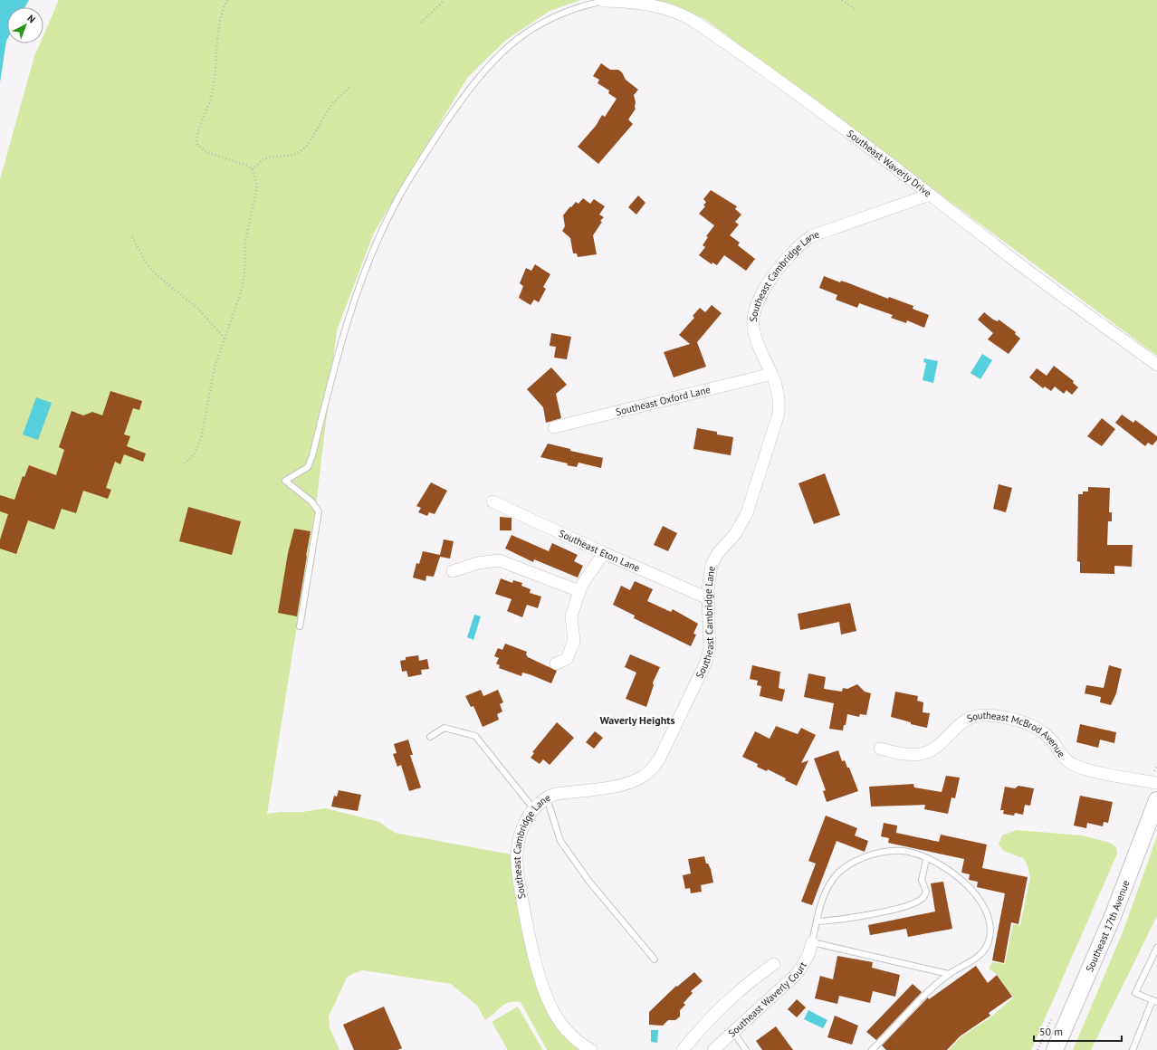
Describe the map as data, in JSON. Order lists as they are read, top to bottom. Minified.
{"streets":{"main road":["Southeast 17th Avenue"],"street":["Southeast Waverly Drive","Southeast Cambridge Lane","Southeast Oxford Lane","Southeast Eton Lane","Southeast McBrod Avenue","Southeast Waverly Court"]},"crossings":[["Southeast Waverly Drive","Southeast Cambridge Lane"],["Southeast Cambridge Lane","Southeast Oxford Lane"],["Southeast Cambridge Lane","Southeast Eton Lane"]],"districts":["Waverly Heights"],"scale_bar":"50 m","north":"top right"}
